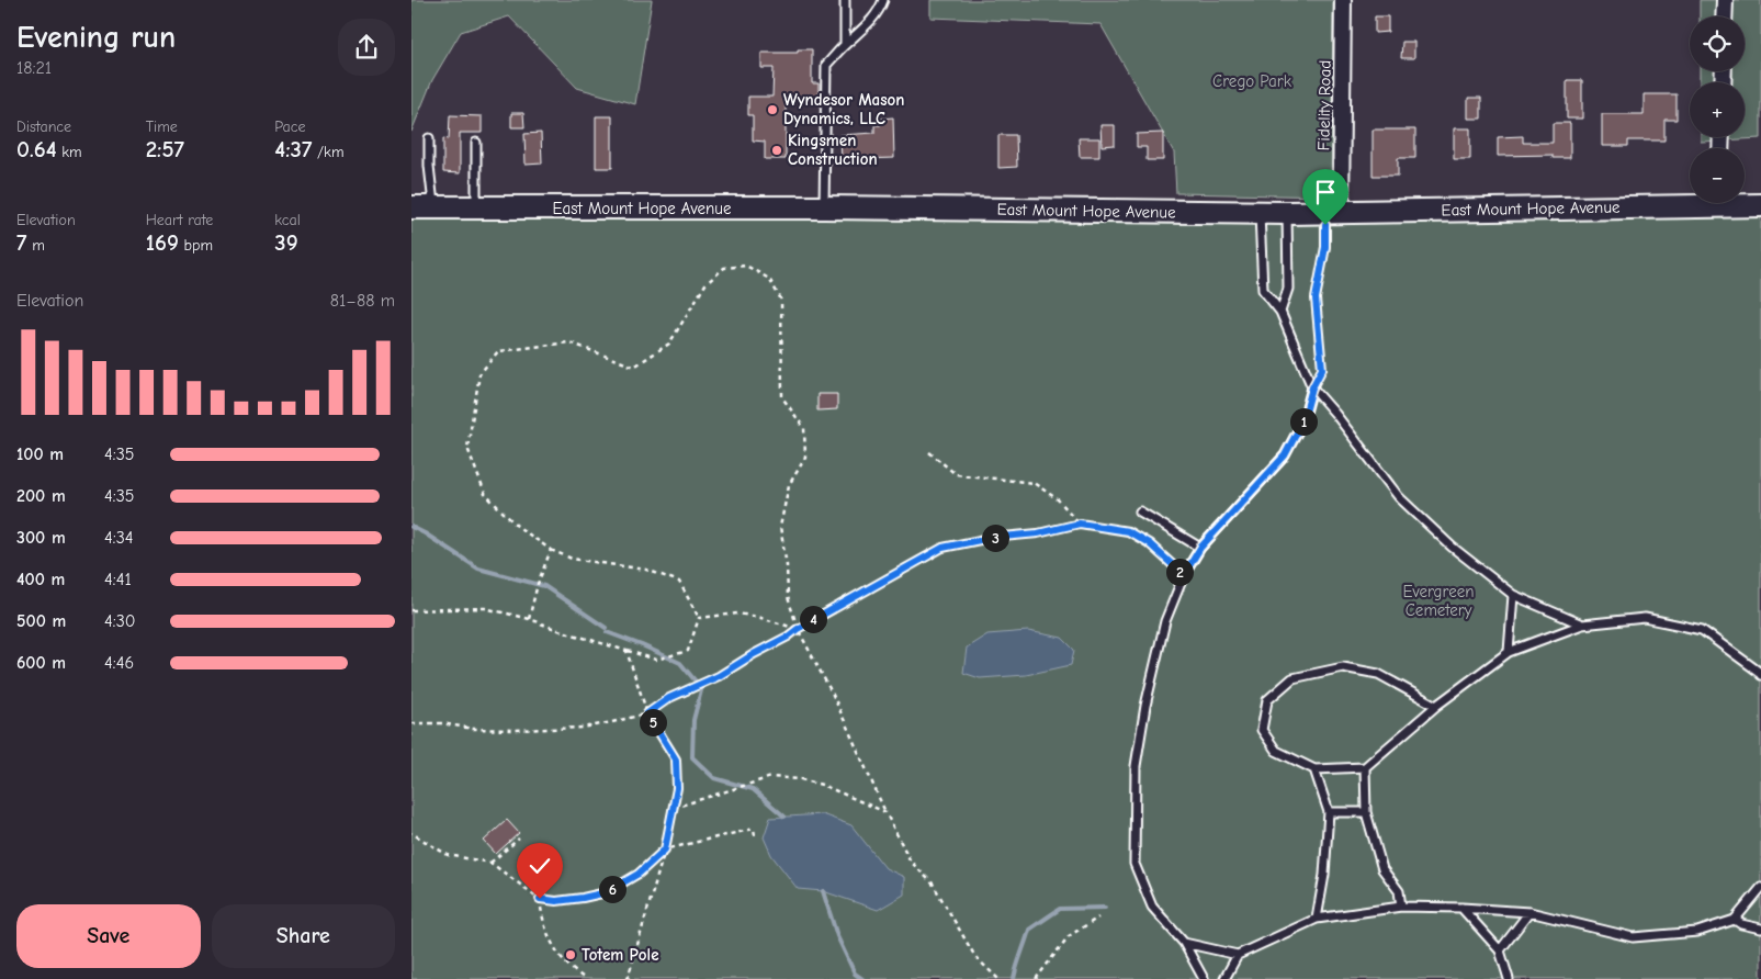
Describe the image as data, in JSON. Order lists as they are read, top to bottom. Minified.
{"streets":{"street":["Fidelity Road","East Mount Hope Avenue"]},"crossings":[["Fidelity Road","East Mount Hope Avenue"]],"parks":["Crego Park","Evergreen Cemetery"],"places":["Wyndesor Mason Dynamics, LLC","Kingsmen Construction","Totem Pole"],"page":{"heading":["Evening run","18:21"],"map_buttons":["+","−"],"stats":[["Distance","0.64 km"],["Time","2:57"],["Pace","4:37 /km"],["Elevation","7 m"],["Heart rate","169 bpm"],["kcal","39"]],"chart":["Elevation","81–88 m"],"pins":["1","3","2","4","5","6"],"list":[{"name":"100 m","note":"4:35"},{"name":"200 m","note":"4:35"},{"name":"300 m","note":"4:34"},{"name":"400 m","note":"4:41"},{"name":"500 m","note":"4:30"},{"name":"600 m","note":"4:46"}],"buttons":["Save","Share"]}}
